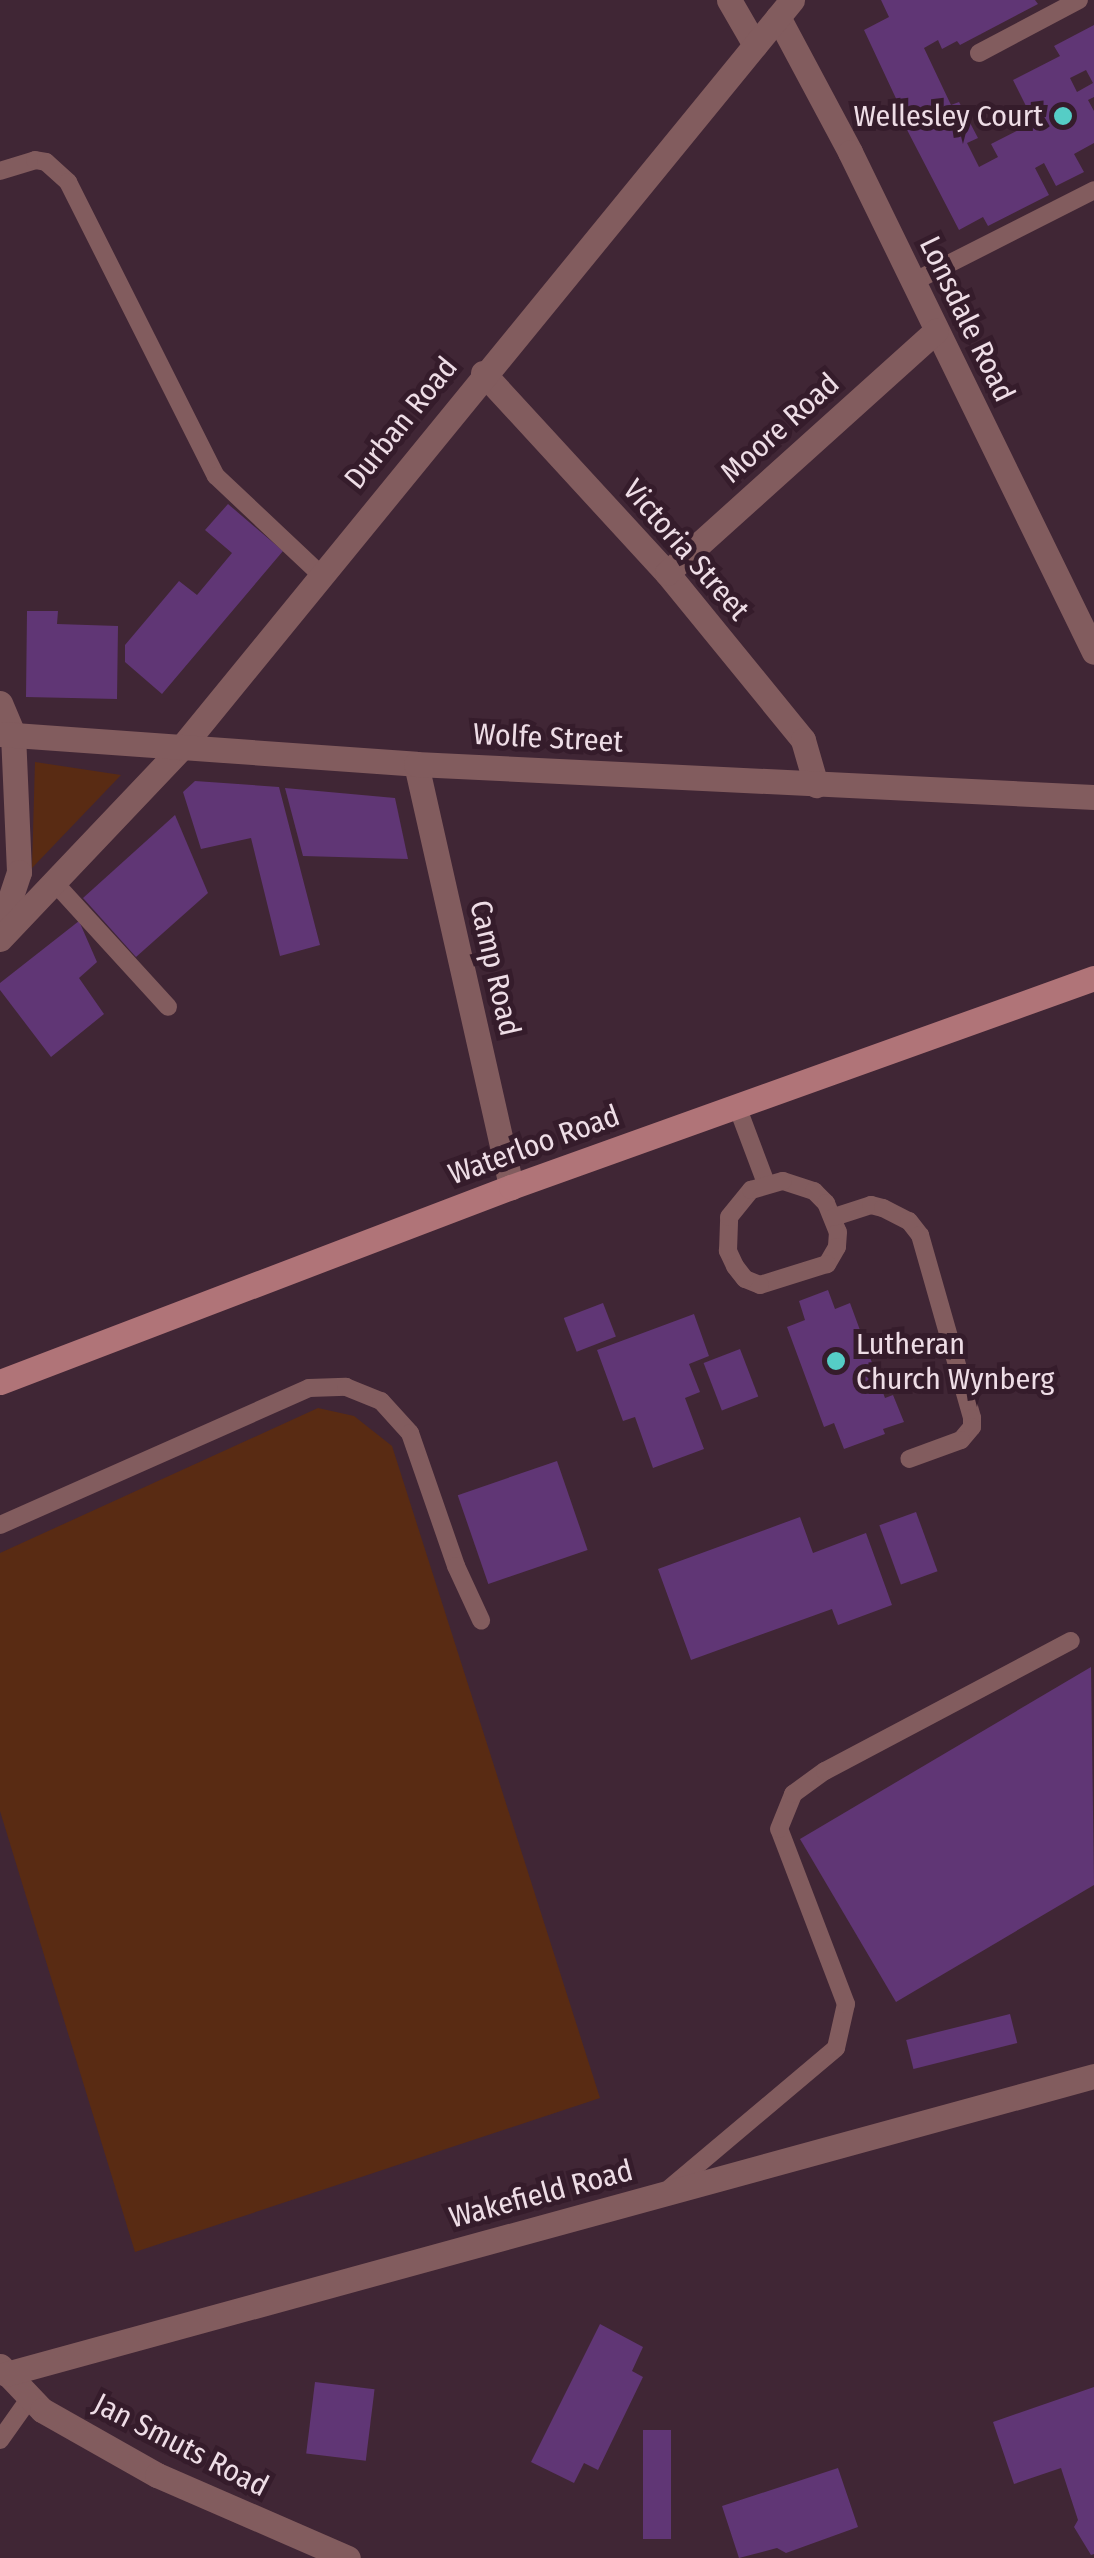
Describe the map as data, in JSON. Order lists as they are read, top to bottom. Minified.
{"streets":{"main road":["Waterloo Road"],"street":["Lonsdale Road","Durban Road","Moore Road","Victoria Street","Wolfe Street","Camp Road","Wakefield Road","Jan Smuts Road"]},"crossings":[["Lonsdale Road","Durban Road"],["Lonsdale Road","Moore Road"],["Durban Road","Victoria Street"],["Durban Road","Wolfe Street"],["Moore Road","Victoria Street"],["Victoria Street","Wolfe Street"],["Wolfe Street","Camp Road"],["Camp Road","Waterloo Road"],["Wakefield Road","Jan Smuts Road"]],"places":["Wellesley Court","Lutheran Church Wynberg"]}
